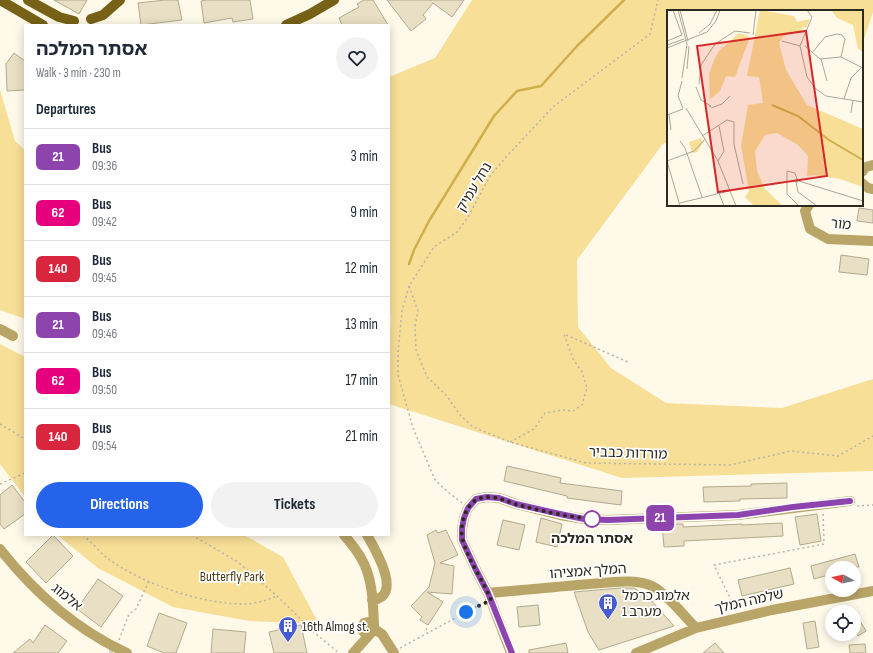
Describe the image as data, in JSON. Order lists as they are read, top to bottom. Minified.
{"streets":{"street":["מור","המלך אמציהו","אלמוג","שלמה המלך"],"path":["נחל עמיק","מורדות כבביר"]},"crossings":[["נחל עמיק","מורדות כבביר"],["המלך אמציהו","שלמה המלך"]],"parks":["Butterfly Park"],"places":{"other":["אסתר המלכה"],"building":["אלמוג כרמל מערב 1","16th Almog st."]},"lines":["bus line 21"],"north":"left","page":{"on_map":"21","heading":[["אסתר המלכה","Walk · 3 min · 230 m"],"Departures"],"list":[{"mark":"21","name":"Bus","note":"09:36","value":"3 min"},{"mark":"62","name":"Bus","note":"09:42","value":"9 min"},{"mark":"140","name":"Bus","note":"09:45","value":"12 min"},{"mark":"21","name":"Bus","note":"09:46","value":"13 min"},{"mark":"62","name":"Bus","note":"09:50","value":"17 min"},{"mark":"140","name":"Bus","note":"09:54","value":"21 min"}],"buttons":["Directions","Tickets"]}}
